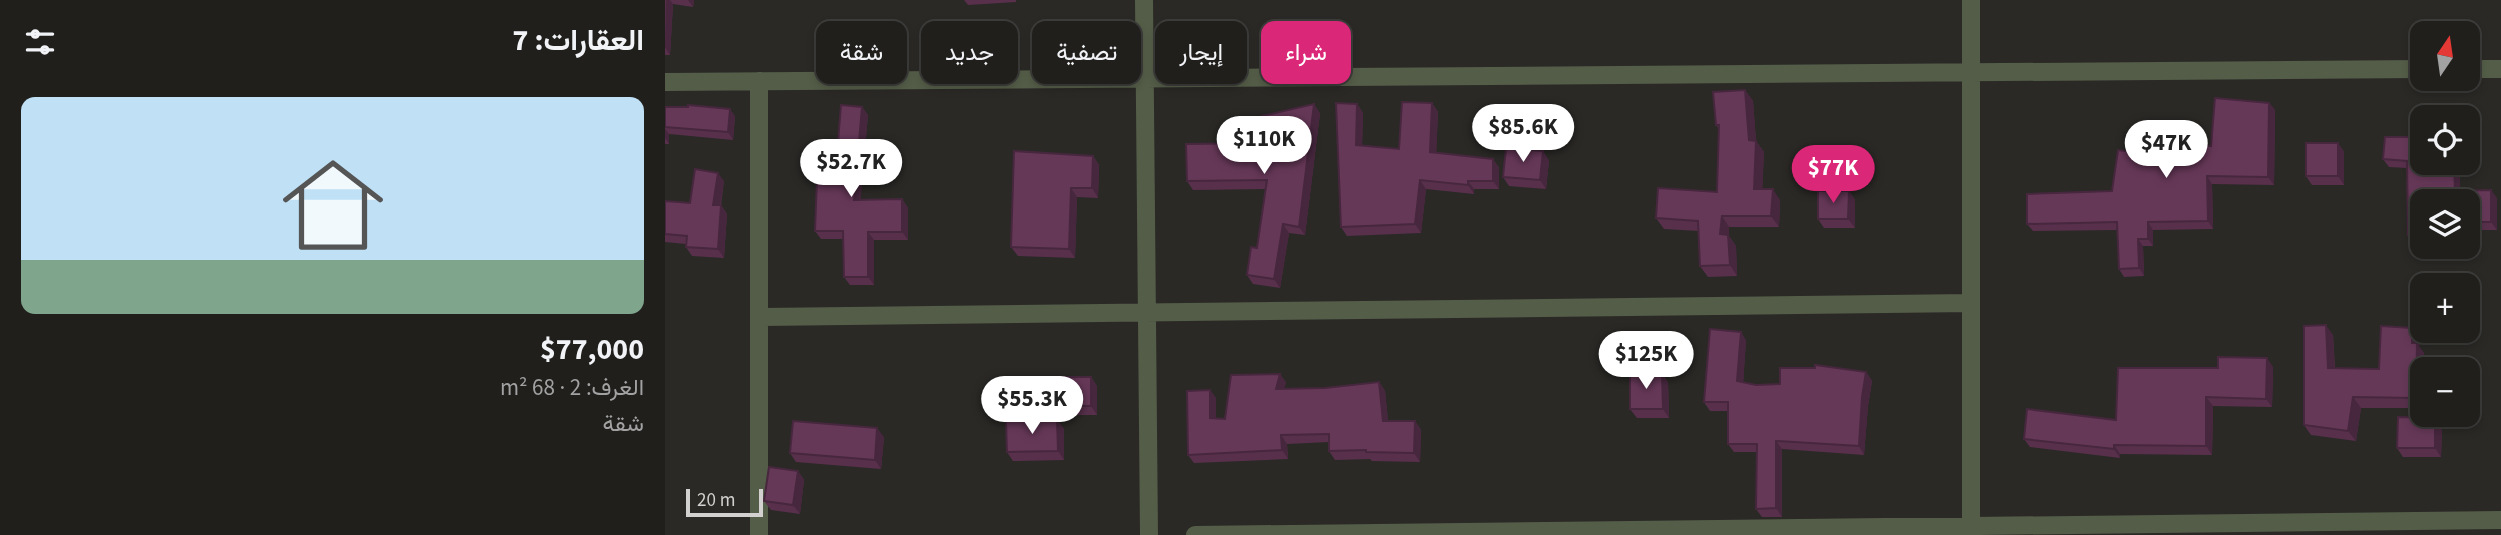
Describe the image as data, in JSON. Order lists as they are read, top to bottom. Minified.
{"scale_bar":"20 m","north":"top","page":{"heading":"العقارات: 7","map_buttons":["+","−"],"chip":["شراء","إيجار","تصفية","جديد","شقة"],"list":[{"name":"$77,000","note":"الغرف: 2 · 68 m² · شقة"}],"price":["$85.6K","$110K","$47K","$52.7K","$77K","$125K","$55.3K"],"scale":"20 m"}}
